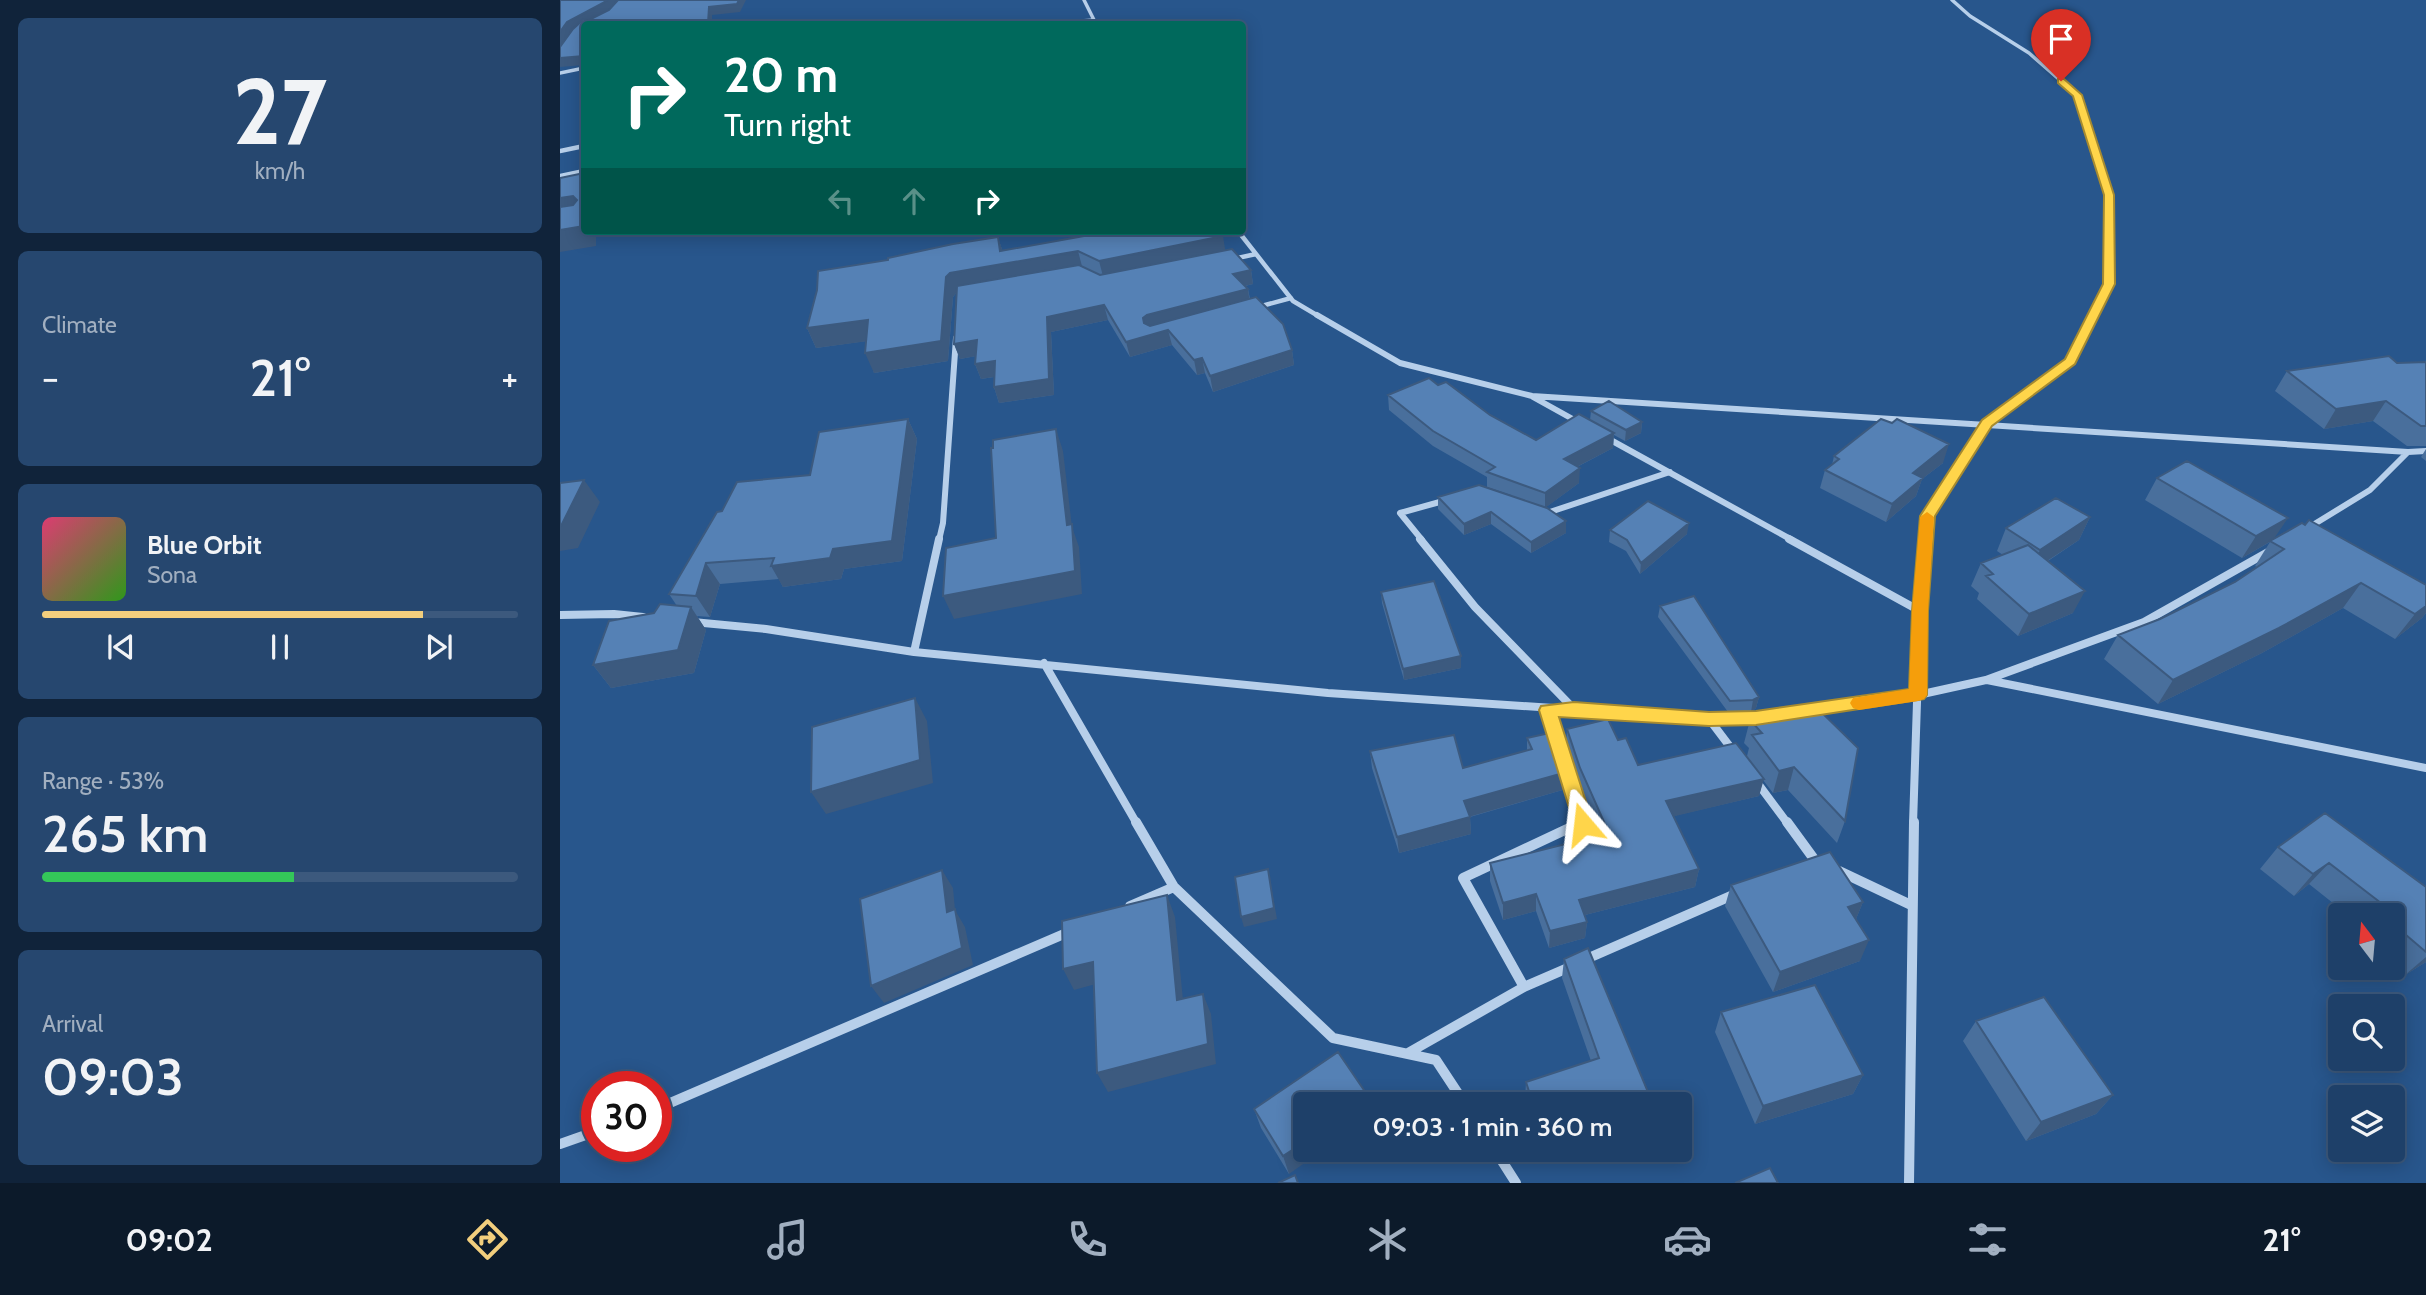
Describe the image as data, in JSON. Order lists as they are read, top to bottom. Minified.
{"north":"top","page":{"tile":[["27","km/h"],"Climate",["Range · 53%","265 km"],["Arrival","09:03"]],"turn":["20 m","Turn right"],"heat":["−","21°","+"],"song":["Blue Orbit","Sona"],"limit":"30","trip":"09:03 · 1 min · 360 m","tabs":["09:02","21°"]}}
